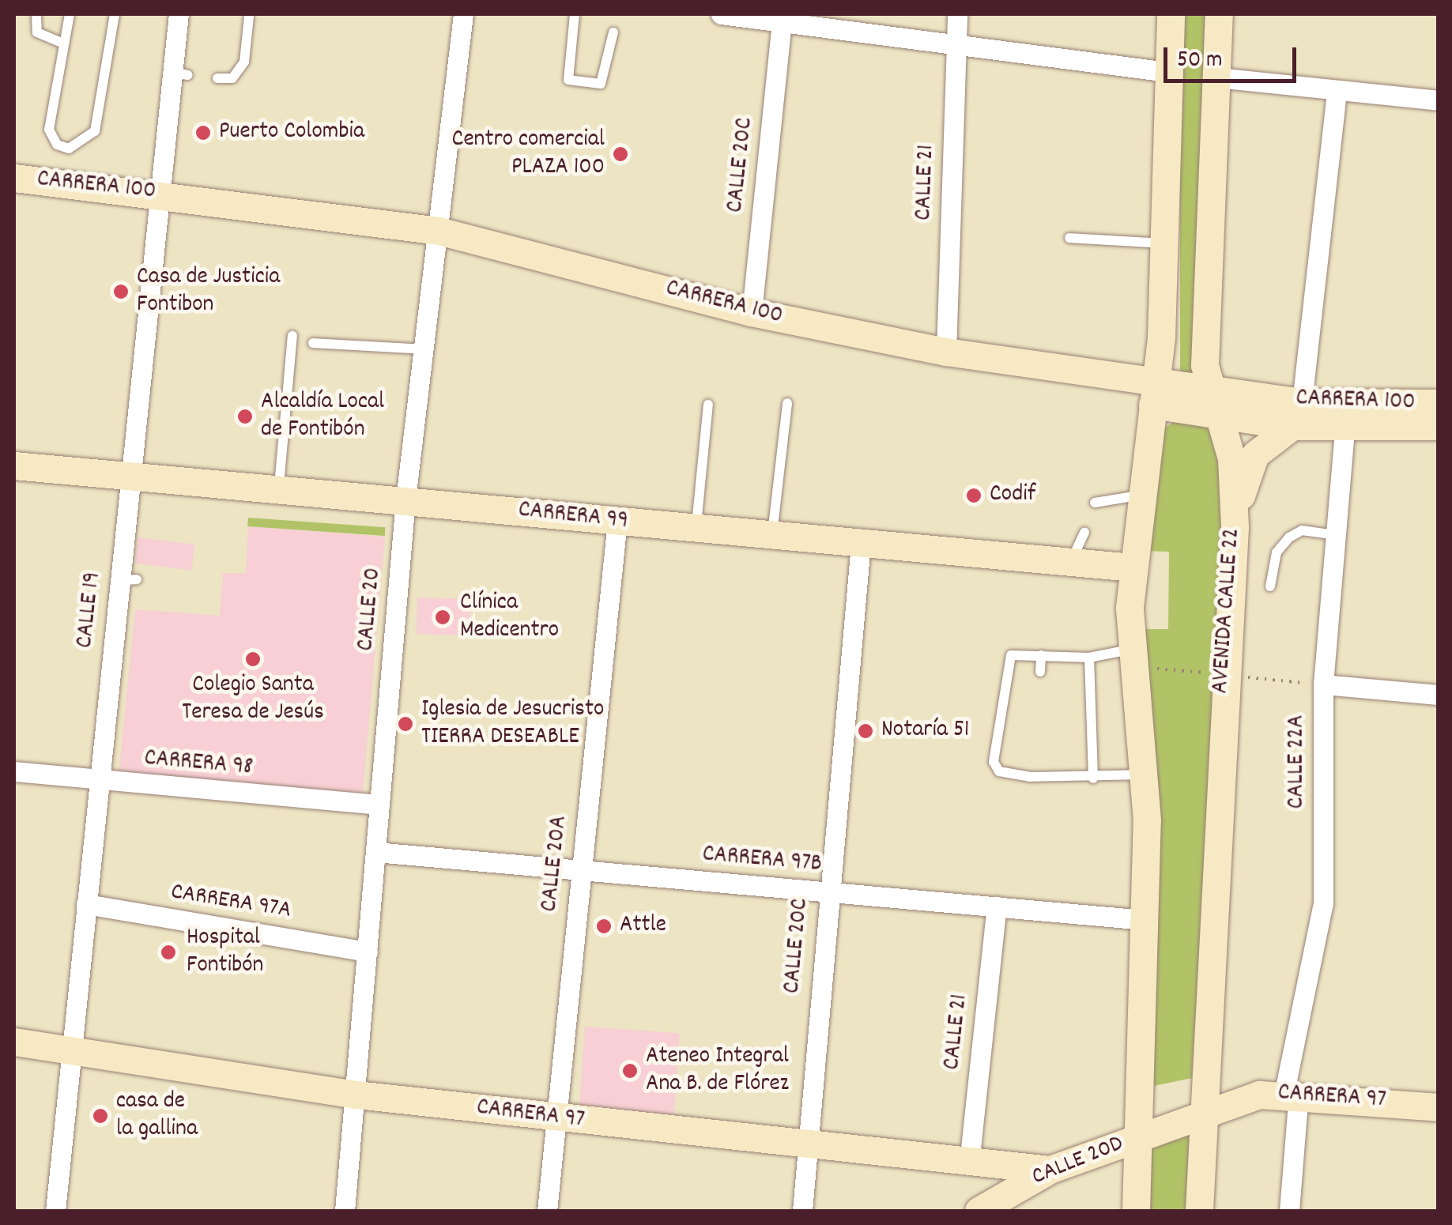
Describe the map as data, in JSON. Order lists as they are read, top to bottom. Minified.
{"streets":{"main road":["CARRERA 100","CARRERA 99","AVENIDA CALLE 22","CARRERA 97","CALLE 20D"],"street":["CALLE 20C","CALLE 21","CALLE 20","CALLE 19","CALLE 22A","CARRERA 98","CARRERA 97B","CALLE 20A","CARRERA 97A"]},"crossings":[["CALLE 20C","CARRERA 100"],["CALLE 20C","CARRERA 99"],["CALLE 20C","CARRERA 97B"],["CALLE 20C","CARRERA 97"],["CALLE 21","CARRERA 100"],["CALLE 21","CARRERA 97B"],["CALLE 21","CARRERA 97"],["CARRERA 100","CALLE 20"],["CARRERA 100","CALLE 19"],["CARRERA 100","AVENIDA CALLE 22"],["CARRERA 100","CALLE 22A"],["CARRERA 99","CALLE 20"],["CARRERA 99","CALLE 19"],["CARRERA 99","CALLE 20A"],["CALLE 20","CARRERA 98"],["CALLE 20","CARRERA 97B"],["CALLE 20","CARRERA 97A"],["CALLE 20","CARRERA 97"],["CALLE 19","CARRERA 98"],["CALLE 19","CARRERA 97A"],["CALLE 19","CARRERA 97"],["AVENIDA CALLE 22","CARRERA 97"],["CALLE 22A","CARRERA 97"],["CARRERA 97B","CALLE 20A"],["CALLE 20A","CARRERA 97"],["CARRERA 97","CALLE 20D"]],"places":["Puerto Colombia","Centro comercial PLAZA 100","Casa de Justicia Fontibon","Alcaldía Local de Fontibón","Codif","Clínica Medicentro","Colegio Santa Teresa de Jesús","Iglesia de Jesucristo TIERRA DESEABLE","Notaría 51","Attle","Hospital Fontibón","Ateneo Integral Ana B. de Flórez","casa de la gallina"],"scale_bar":"50 m"}
